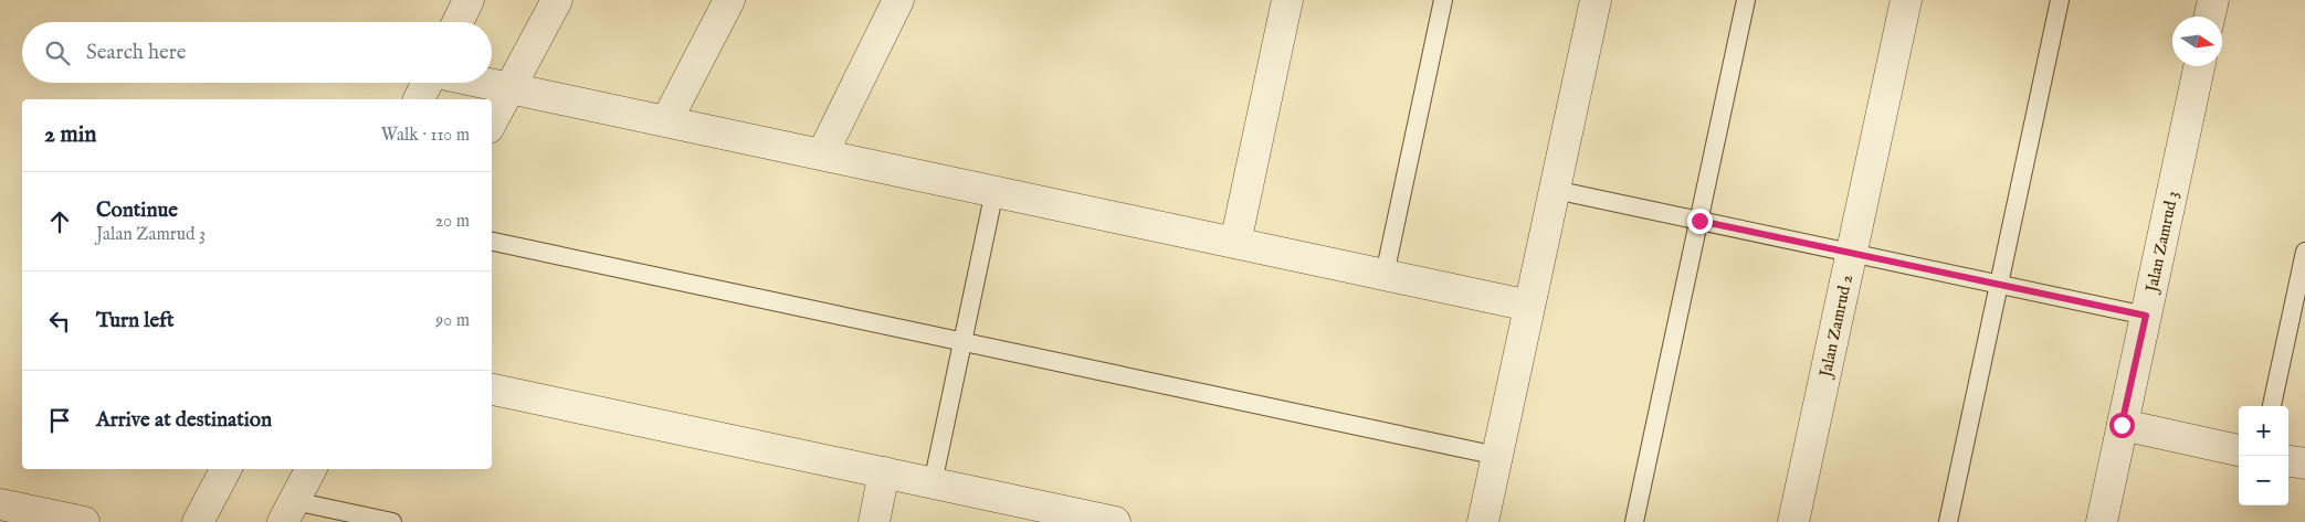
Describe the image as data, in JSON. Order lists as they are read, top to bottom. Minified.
{"streets":{"street":["Jalan Zamrud 3","Jalan Zamrud 2"]},"north":"right","page":{"search":"Search here","heading":["2 min","Walk · 110 m"],"list":[["Continue","Jalan Zamrud 3","20 m"],["Turn left","90 m"],"Arrive at destination"],"map_buttons":["+","−"]}}
